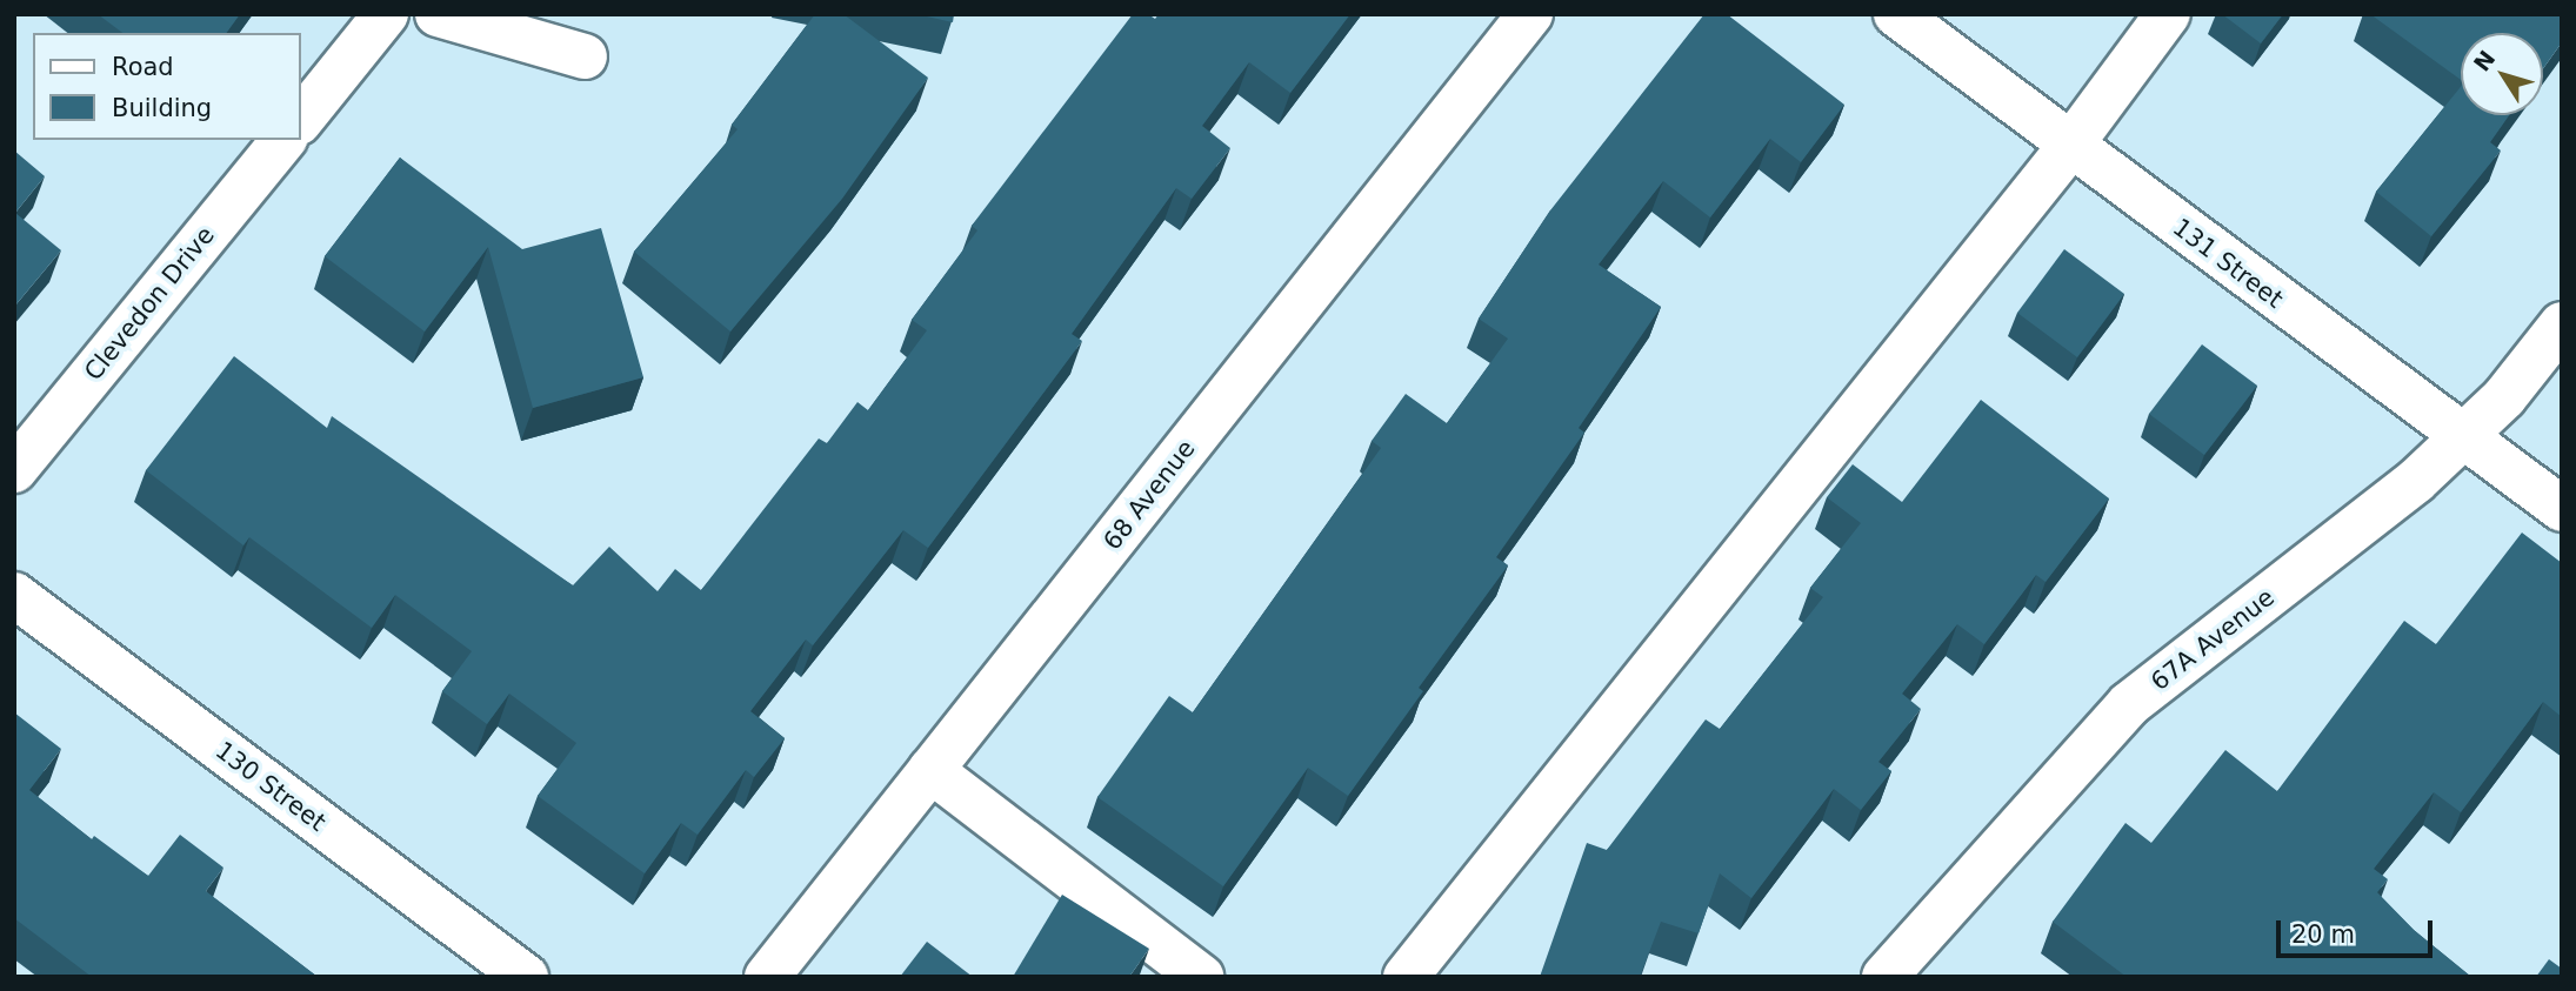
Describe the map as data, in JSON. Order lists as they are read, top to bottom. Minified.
{"streets":{"street":["131 Street","Clevedon Drive","68 Avenue","67A Avenue","130 Street"]},"crossings":[["131 Street","67A Avenue"]],"legend":["Road","Building"],"scale_bar":"20 m","north":"top left"}
